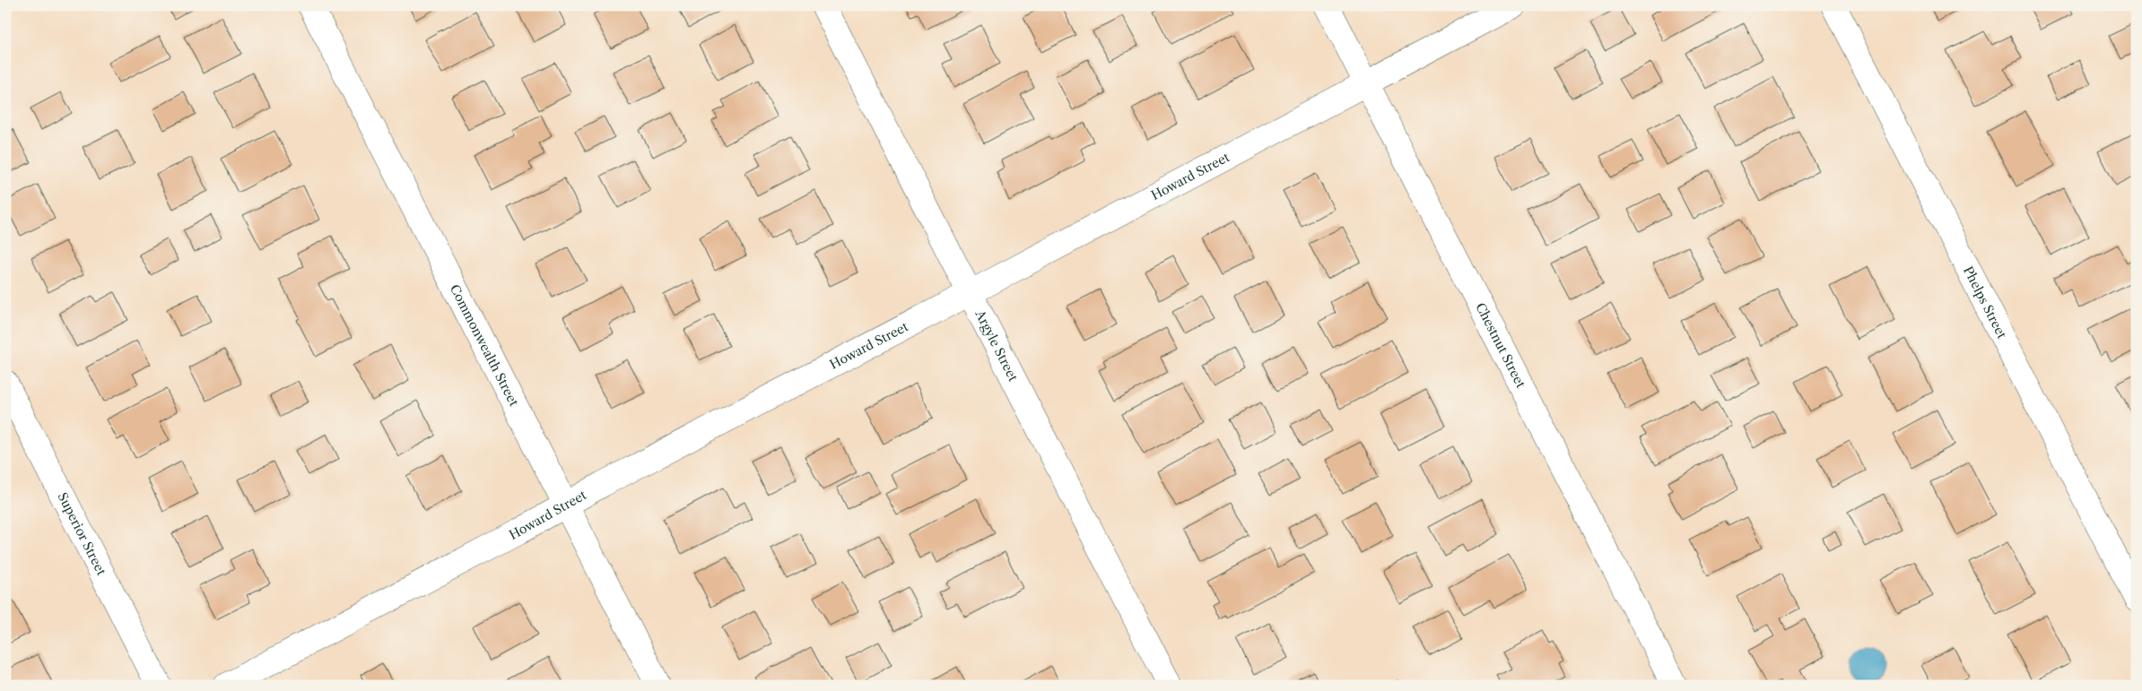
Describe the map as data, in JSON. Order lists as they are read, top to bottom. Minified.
{"streets":{"street":["Howard Street","Phelps Street","Argyle Street","Commonwealth Street","Chestnut Street","Superior Street"]},"crossings":[["Howard Street","Argyle Street"],["Howard Street","Commonwealth Street"],["Howard Street","Chestnut Street"]]}
